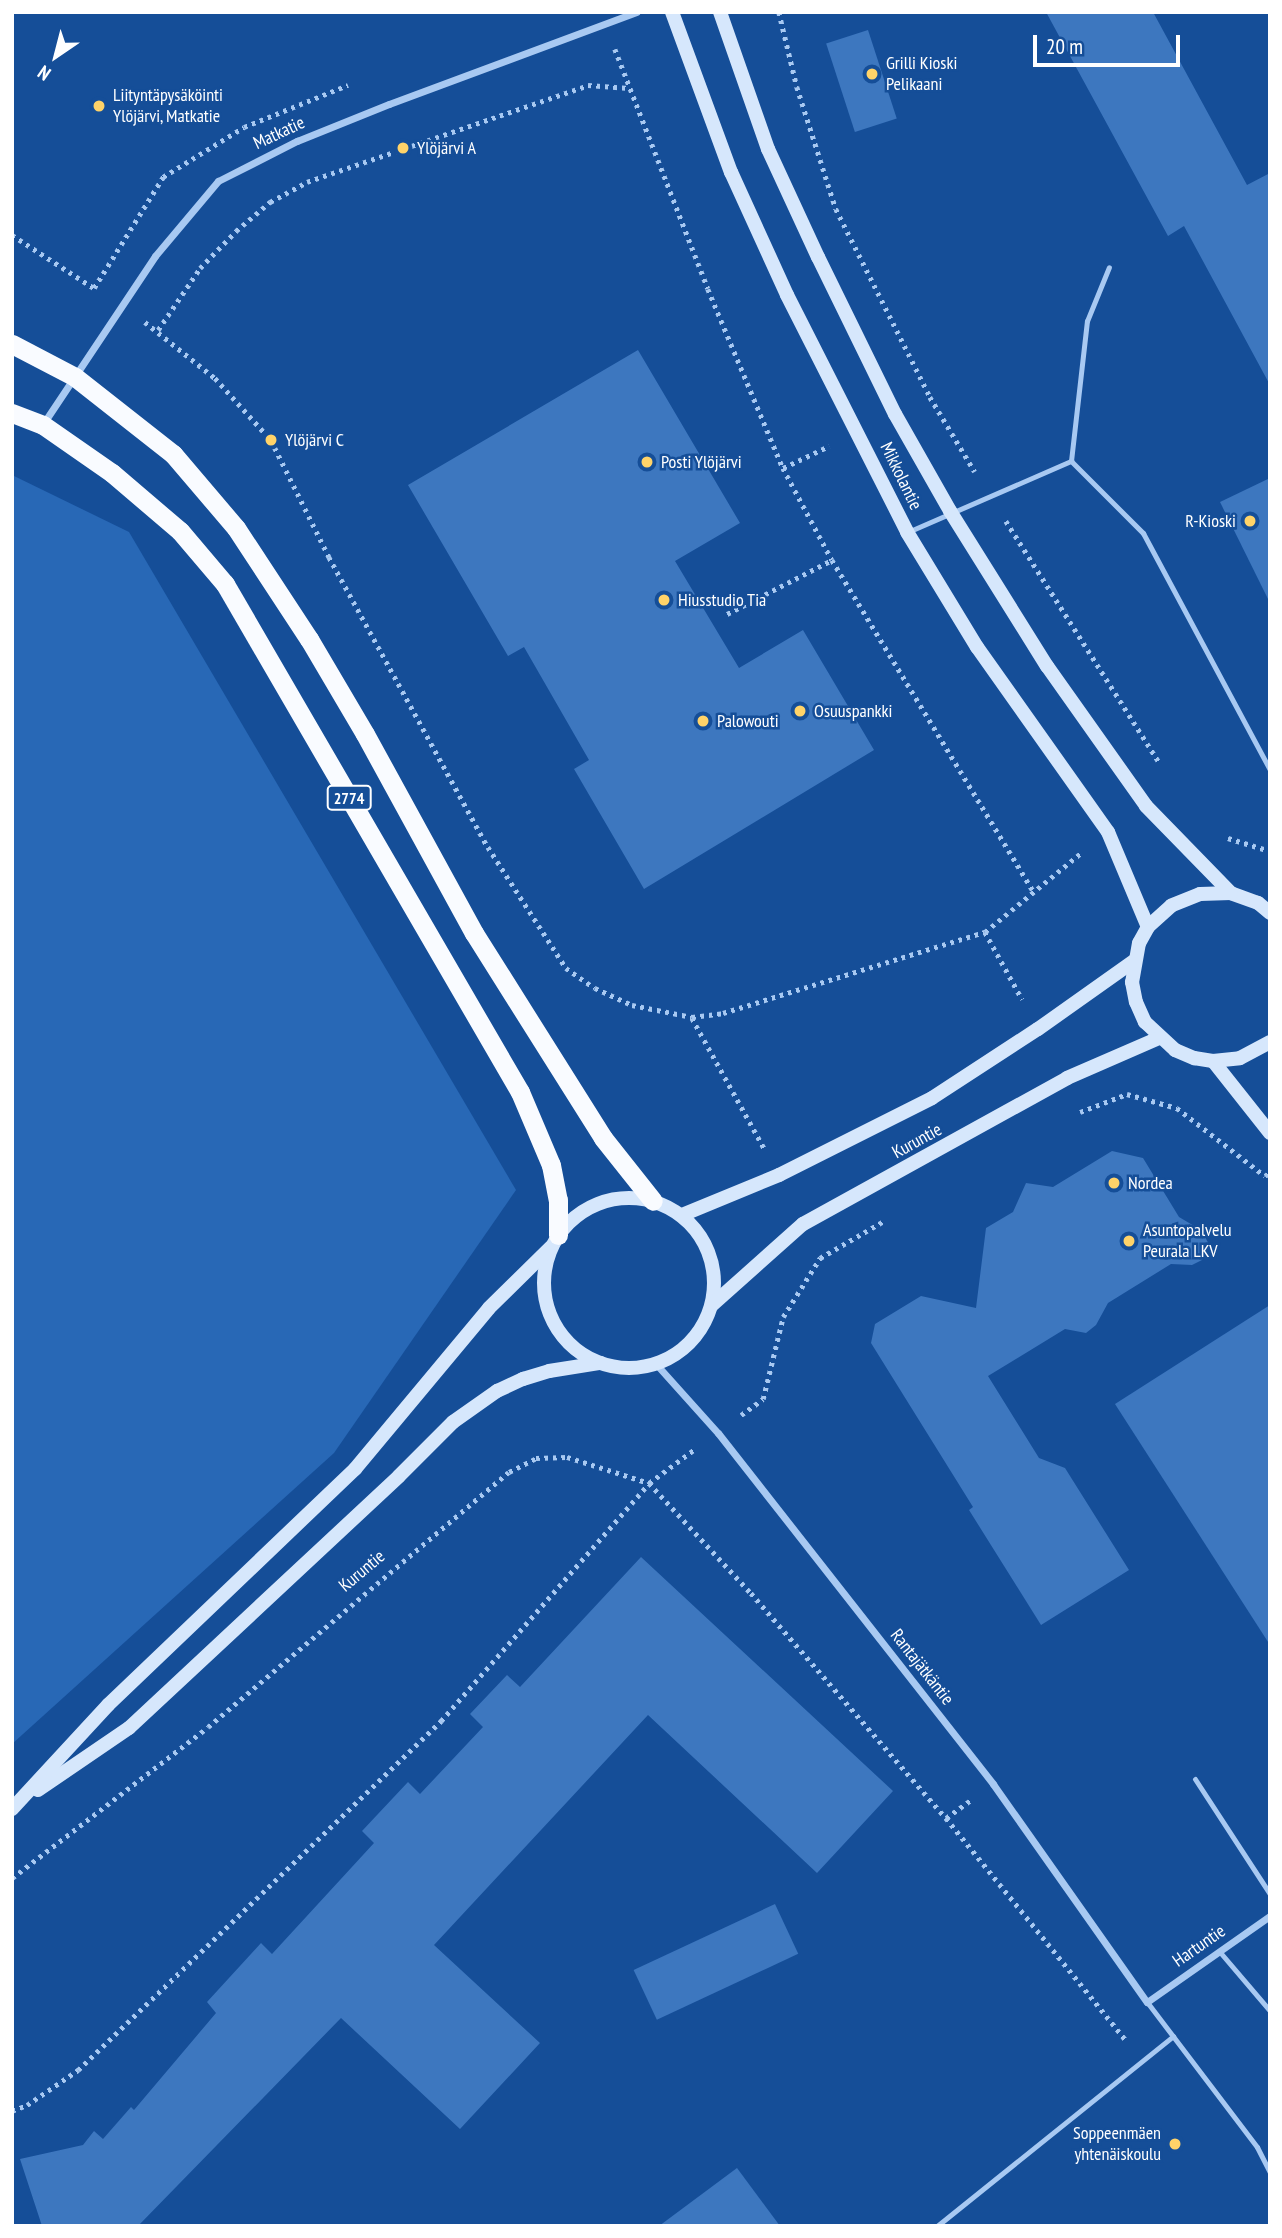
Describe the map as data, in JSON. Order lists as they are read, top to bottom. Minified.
{"streets":{"highway":["2774"],"main road":["Mikkolantie","Kuruntie"],"street":["Matkatie","Rantajätkäntie","Hartuntie"]},"crossings":[["Matkatie","2774"],["2774","Kuruntie"],["2774","Rantajätkäntie"],["Kuruntie","Rantajätkäntie"],["Rantajätkäntie","Hartuntie"]],"places":["Grilli Kioski Pelikaani","Liityntäpysäköinti Ylöjärvi, Matkatie","Ylöjärvi A","Ylöjärvi C","Posti Ylöjärvi","R-Kioski","Hiusstudio Tia","Osuuspankki","Palowouti","Nordea","Asuntopalvelu Peurala LKV","Soppeenmäen yhtenäiskoulu"],"scale_bar":"20 m","north":"bottom left"}
